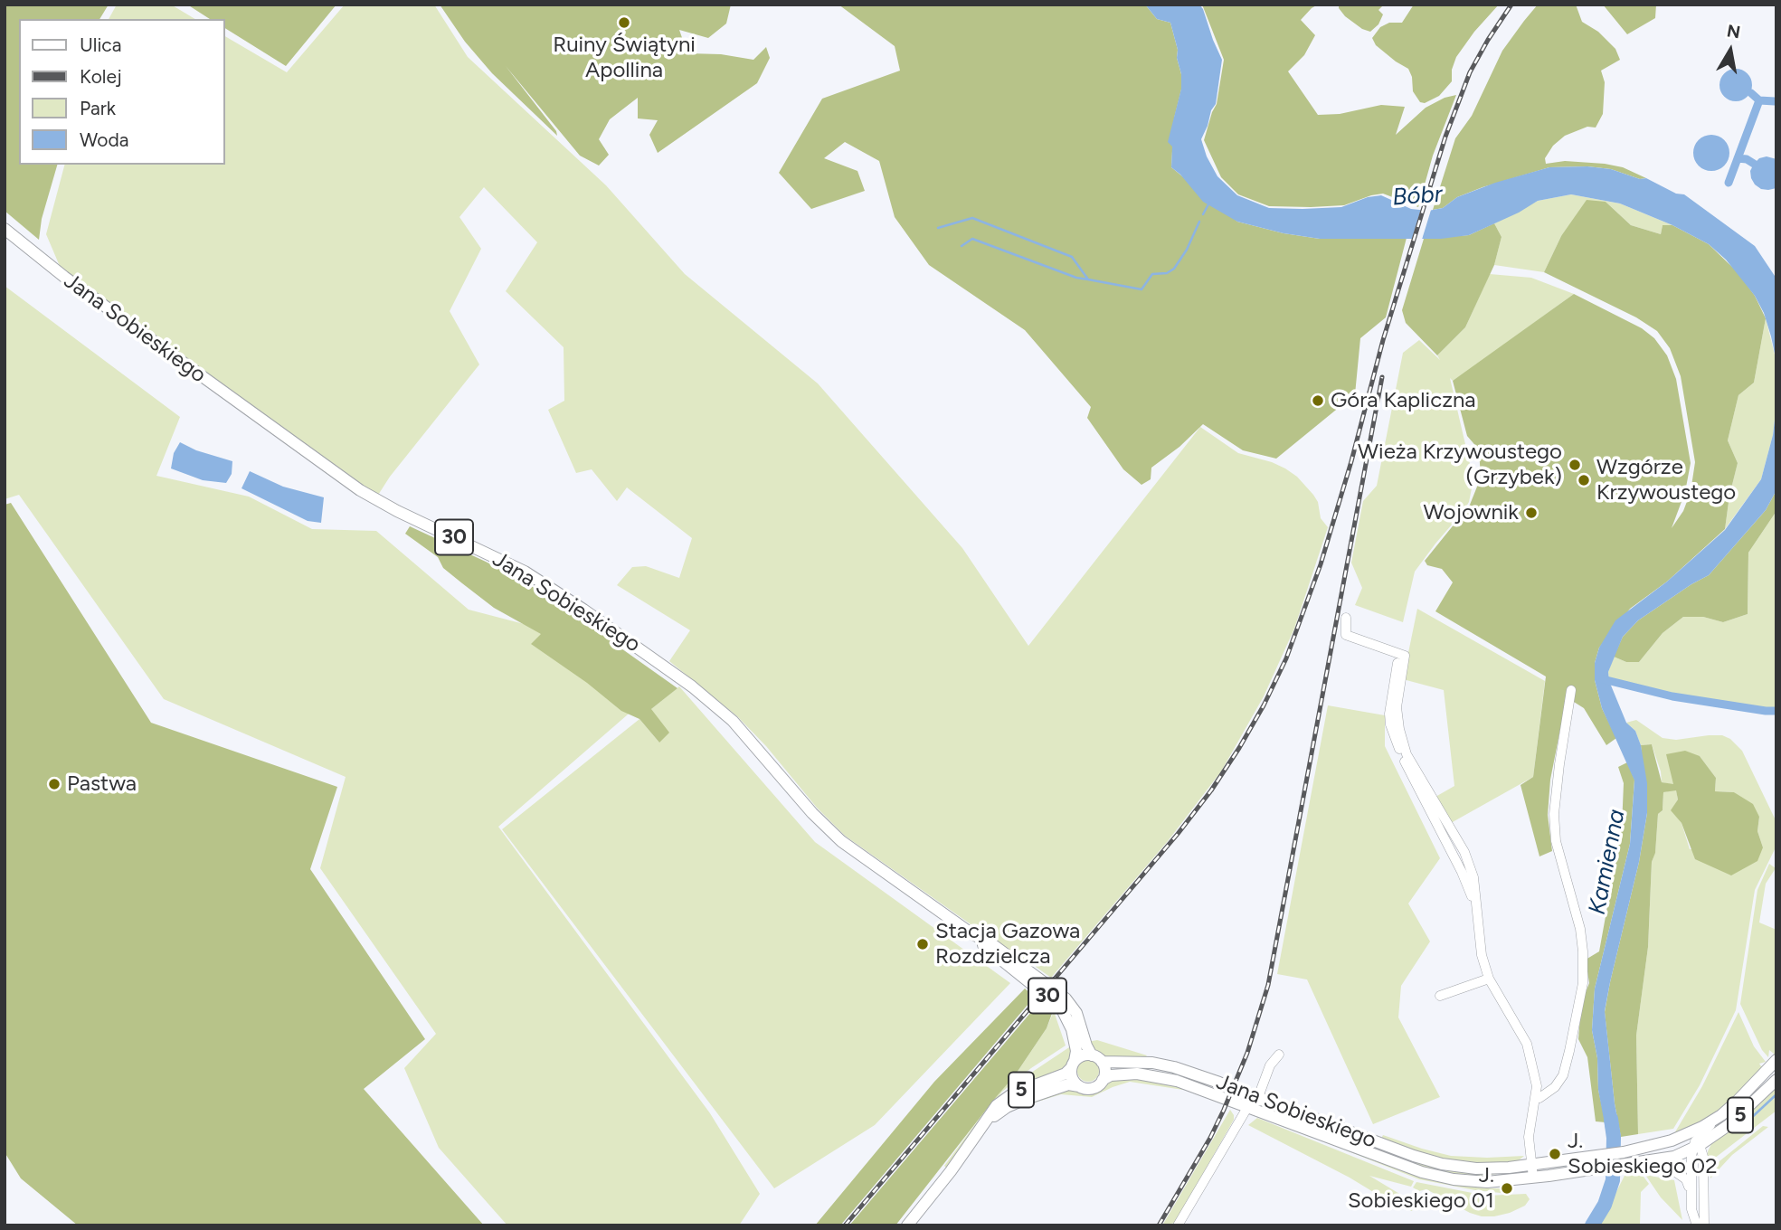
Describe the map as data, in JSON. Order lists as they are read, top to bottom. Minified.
{"streets":{"main road":["Jana Sobieskiego","30","5"]},"crossings":[["Jana Sobieskiego","5"]],"water":["Bóbr","Kamienna"],"places":["Ruiny Świątyni Apollina","Góra Kapliczna","Wieża Krzywoustego (Grzybek)","Wzgórze Krzywoustego","Wojownik","Pastwa","Stacja Gazowa Rozdzielcza","J. Sobieskiego 02","J. Sobieskiego 01"],"legend":["Ulica","Kolej","Park","Woda"],"north":"top"}
